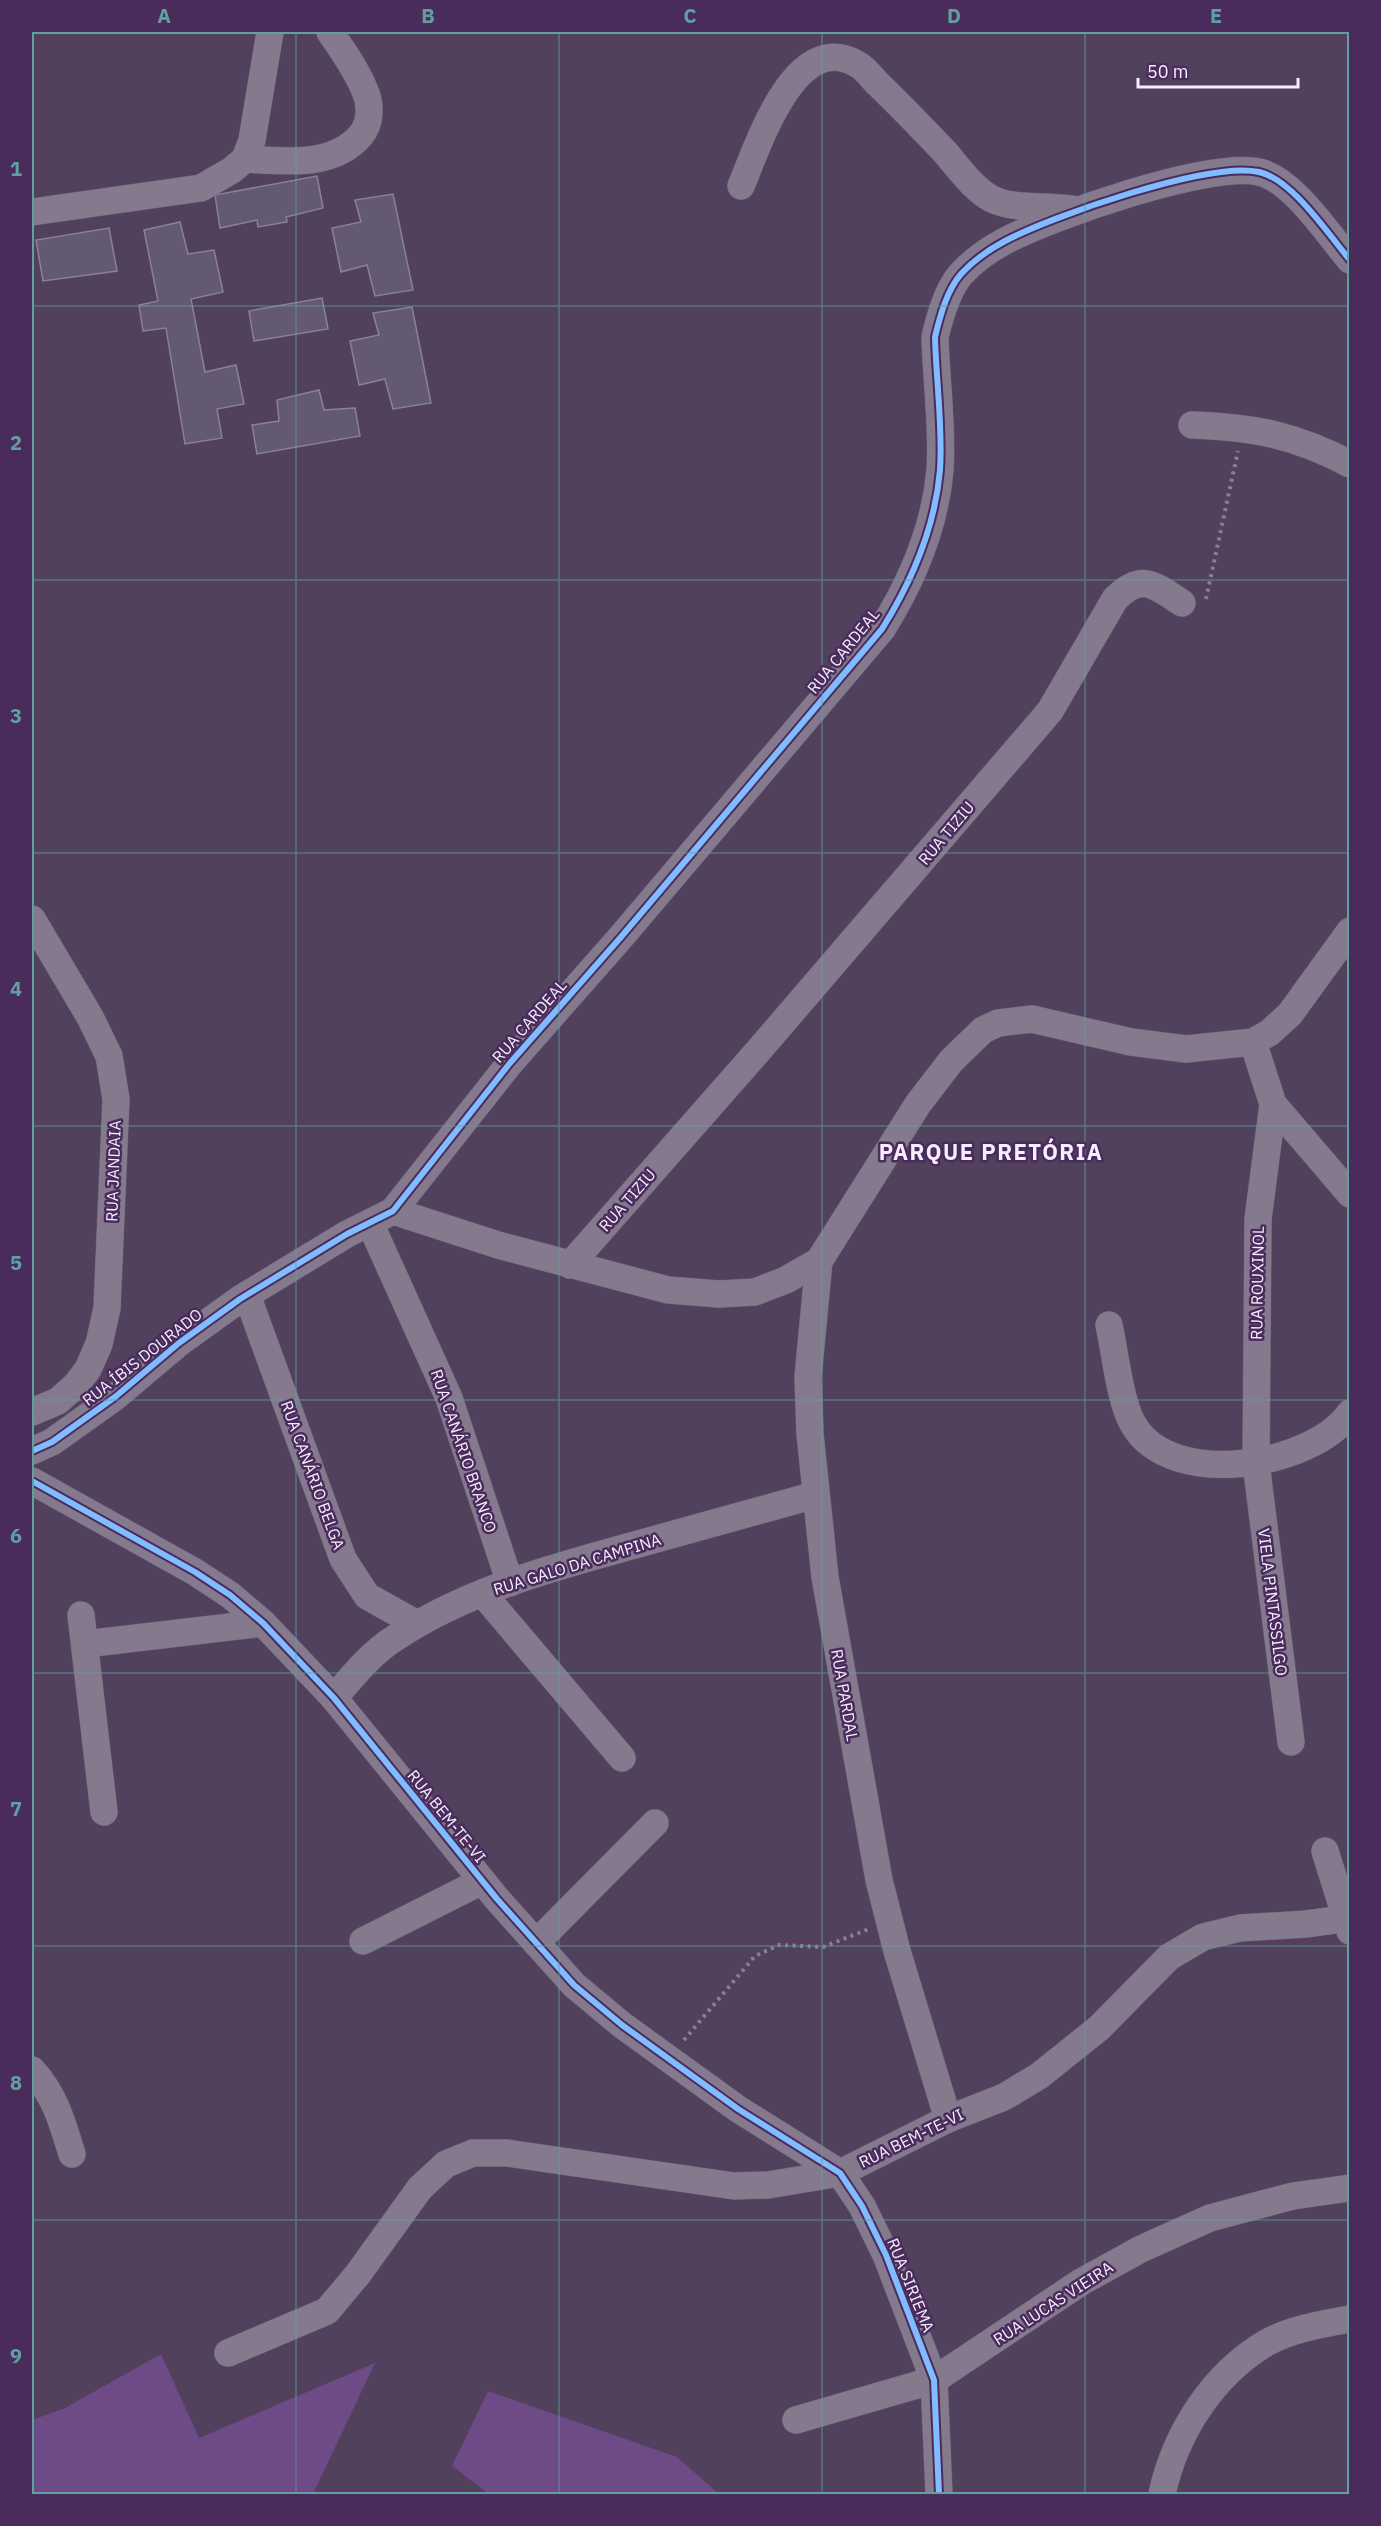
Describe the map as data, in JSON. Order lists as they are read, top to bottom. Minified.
{"streets":{"street":["RUA CARDEAL","RUA TIZIU","RUA JANDAIA","RUA ROUXINOL","RUA ÍBIS DOURADO","RUA CANÁRIO BRANCO","RUA CANÁRIO BELGA","RUA GALO DA CAMPINA","VIELA PINTASSILGO","RUA PARDAL","RUA BEM-TE-VI","RUA SIRIEMA","RUA LUCAS VIEIRA"]},"crossings":[["RUA CARDEAL","RUA ÍBIS DOURADO"],["RUA CARDEAL","RUA CANÁRIO BRANCO"],["RUA ROUXINOL","VIELA PINTASSILGO"],["RUA ÍBIS DOURADO","RUA CANÁRIO BRANCO"],["RUA ÍBIS DOURADO","RUA CANÁRIO BELGA"],["RUA CANÁRIO BRANCO","RUA GALO DA CAMPINA"],["RUA CANÁRIO BELGA","RUA GALO DA CAMPINA"],["RUA GALO DA CAMPINA","RUA PARDAL"],["RUA GALO DA CAMPINA","RUA BEM-TE-VI"],["RUA PARDAL","RUA BEM-TE-VI"],["RUA BEM-TE-VI","RUA SIRIEMA"],["RUA SIRIEMA","RUA LUCAS VIEIRA"]],"districts":["PARQUE PRETÓRIA"],"scale_bar":"50 m","grid":{"columns":["A","B","C","D","E"],"rows":["1","2","3","4","5","6","7","8","9"]}}
